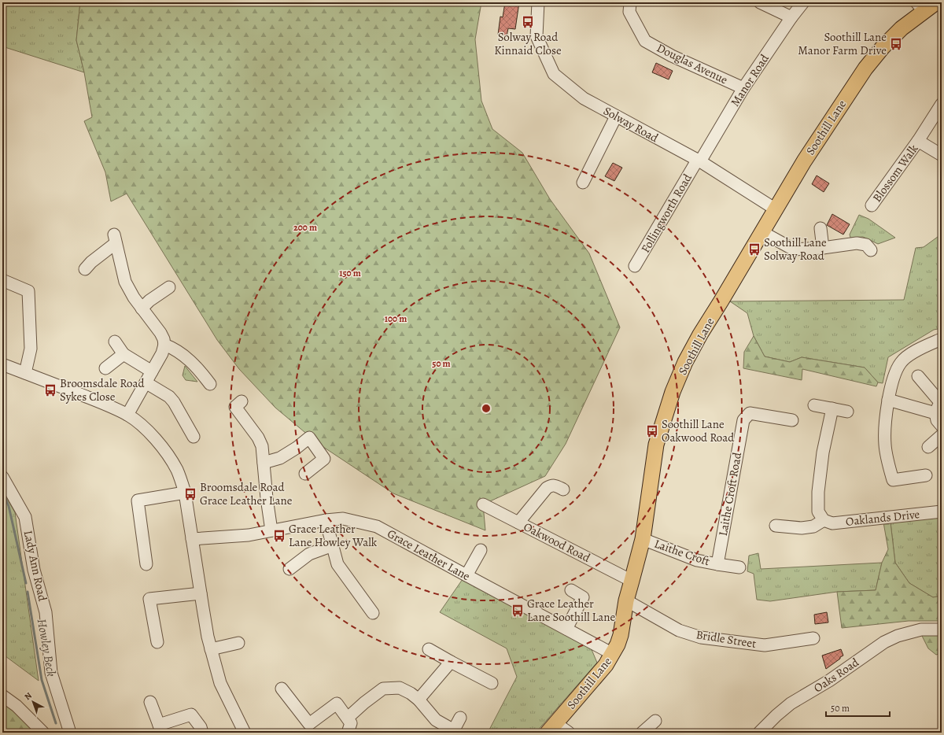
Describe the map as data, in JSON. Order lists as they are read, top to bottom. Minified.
{"streets":{"main road":["Soothill Lane"],"street":["Douglas Avenue","Manor Road","Solway Road","Blossom Walk","Follingworth Road","Laithe Croft Road","Oaklands Drive","Oakwood Road","Laithe Croft","Grace Leather Lane","Lady Ann Road","Bridle Street","Oaks Road"]},"crossings":[["Douglas Avenue","Manor Road"],["Manor Road","Solway Road"],["Manor Road","Follingworth Road"],["Solway Road","Soothill Lane"],["Solway Road","Follingworth Road"],["Soothill Lane","Oakwood Road"],["Soothill Lane","Laithe Croft"],["Soothill Lane","Grace Leather Lane"],["Soothill Lane","Bridle Street"],["Laithe Croft Road","Laithe Croft"]],"water":["Howley Beck"],"places":{"bus stop":["Solway Road Kinnaid Close","Soothill Lane Manor Farm Drive","Soothill Lane Solway Road","Broomsdale Road Sykes Close","Soothill Lane Oakwood Road","Broomsdale Road Grace Leather Lane","Grace Leather Lane Howley Walk","Grace Leather Lane Soothill Lane"]},"scale_bar":"50 m","north":"top left","rings":["200 m","150 m","100 m","50 m"]}
